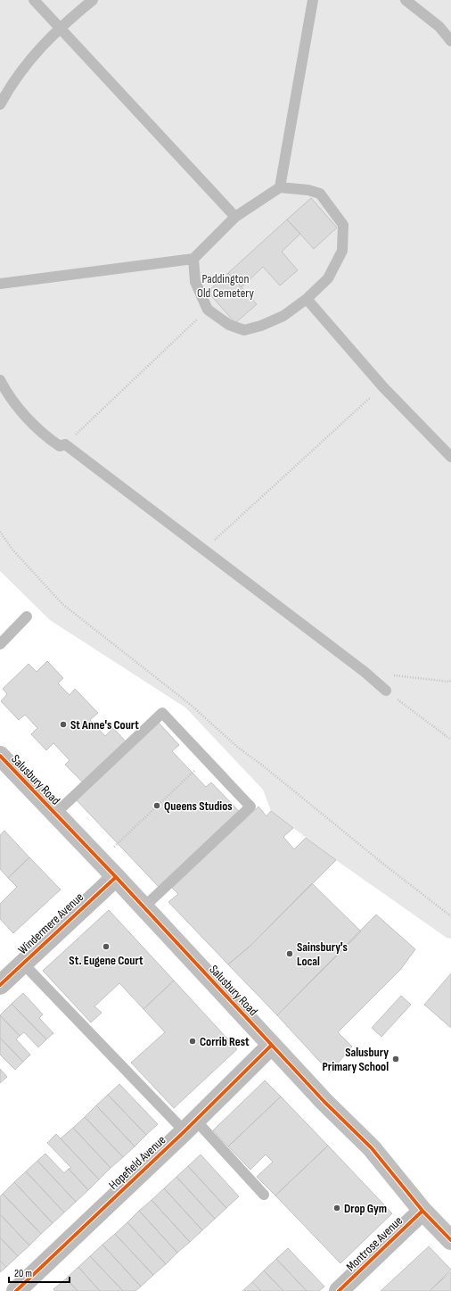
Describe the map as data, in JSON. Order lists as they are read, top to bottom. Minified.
{"streets":{"street":["Salusbury Road","Windermere Avenue","Hopefield Avenue","Montrose Avenue"]},"crossings":[["Salusbury Road","Windermere Avenue"],["Salusbury Road","Hopefield Avenue"],["Salusbury Road","Montrose Avenue"]],"parks":["Paddington Old Cemetery"],"places":["St Anne's Court","Queens Studios","St. Eugene Court","Sainsbury's Local","Corrib Rest","Salusbury Primary School","Drop Gym"],"scale_bar":"20 m"}
